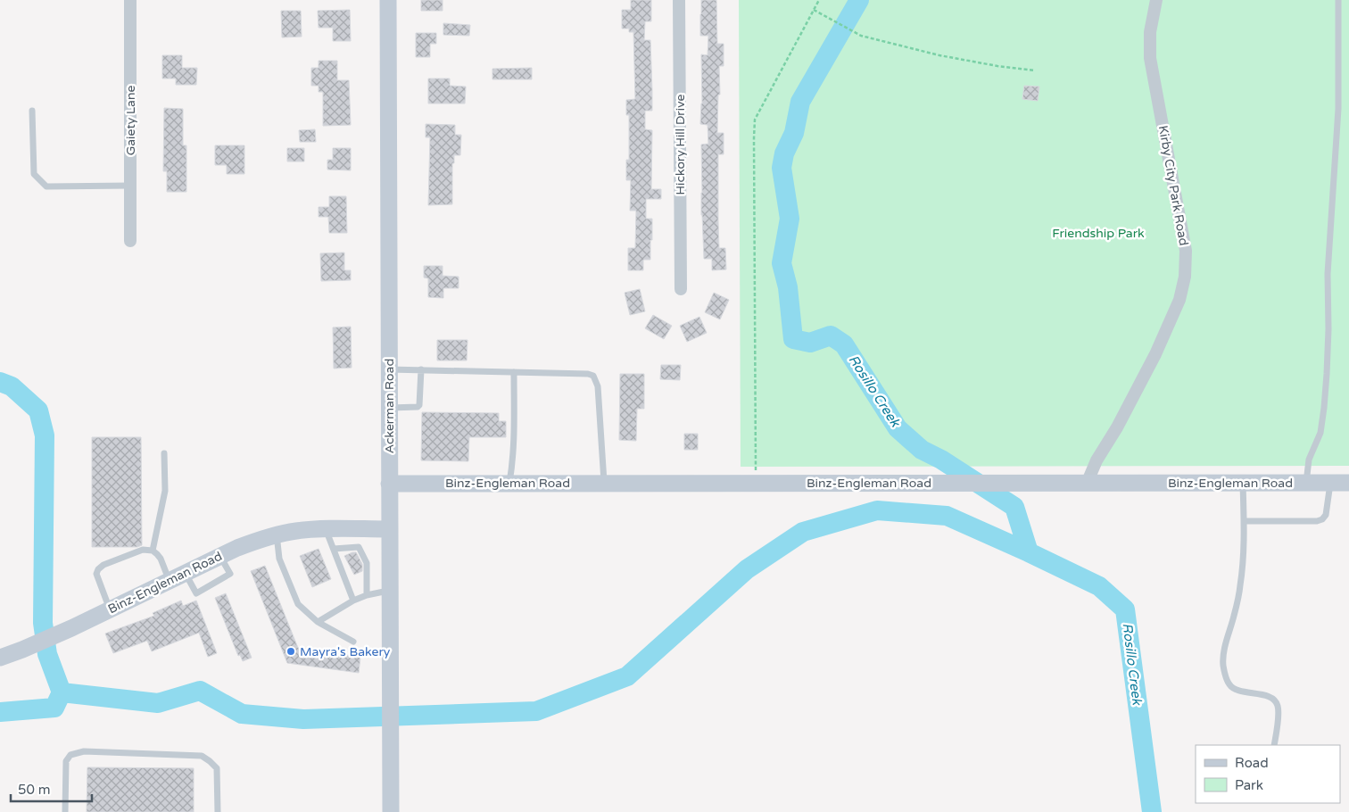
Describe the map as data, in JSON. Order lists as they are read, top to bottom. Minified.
{"streets":{"street":["Gaiety Lane","Hickory Hill Drive","Kirby City Park Road","Ackerman Road","Binz-Engleman Road"]},"crossings":[["Kirby City Park Road","Binz-Engleman Road"],["Ackerman Road","Binz-Engleman Road"]],"water":["Rosillo Creek"],"parks":["Friendship Park"],"places":["Mayra's Bakery"],"legend":["Road","Park"],"scale_bar":"50 m"}
